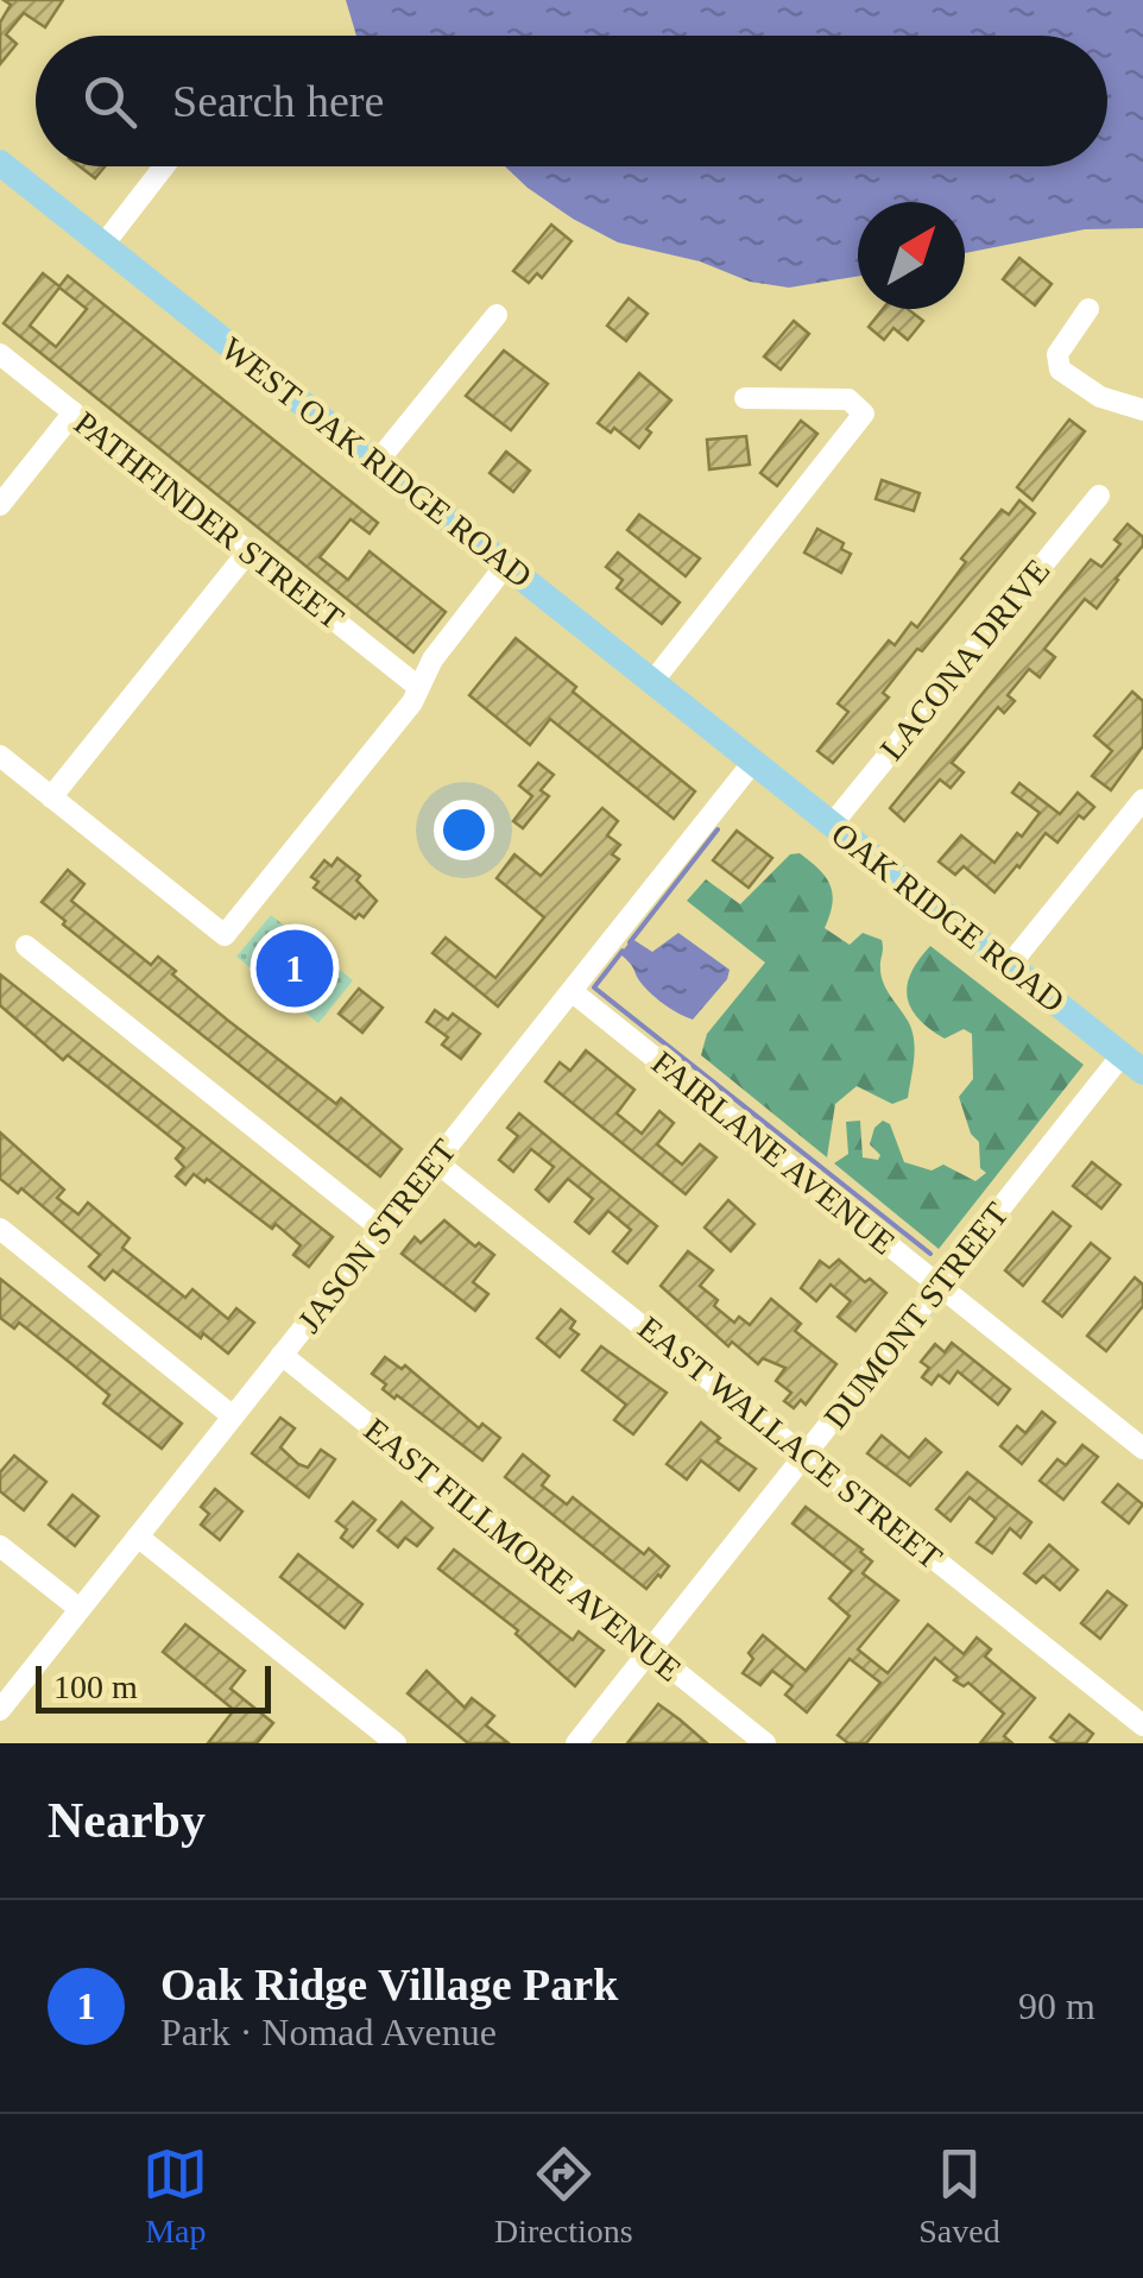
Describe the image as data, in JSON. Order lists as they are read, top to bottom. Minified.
{"streets":{"main road":["WEST OAK RIDGE ROAD","OAK RIDGE ROAD"],"street":["PATHFINDER STREET","LACONA DRIVE","FAIRLANE AVENUE","JASON STREET","DUMONT STREET","EAST WALLACE STREET","EAST FILLMORE AVENUE"]},"crossings":[["WEST OAK RIDGE ROAD","OAK RIDGE ROAD"],["WEST OAK RIDGE ROAD","JASON STREET"],["LACONA DRIVE","OAK RIDGE ROAD"],["OAK RIDGE ROAD","JASON STREET"],["OAK RIDGE ROAD","DUMONT STREET"],["FAIRLANE AVENUE","JASON STREET"],["FAIRLANE AVENUE","DUMONT STREET"],["JASON STREET","EAST WALLACE STREET"],["JASON STREET","EAST FILLMORE AVENUE"],["DUMONT STREET","EAST WALLACE STREET"],["DUMONT STREET","EAST FILLMORE AVENUE"]],"scale_bar":"100 m","north":"top right","page":{"search":"Search here","pins":"1","scale":"100 m","heading":"Nearby","list":[{"mark":"1","name":"Oak Ridge Village Park","note":"Park · Nomad Avenue","value":"90 m"}],"nav":["Map","Directions","Saved"]}}
